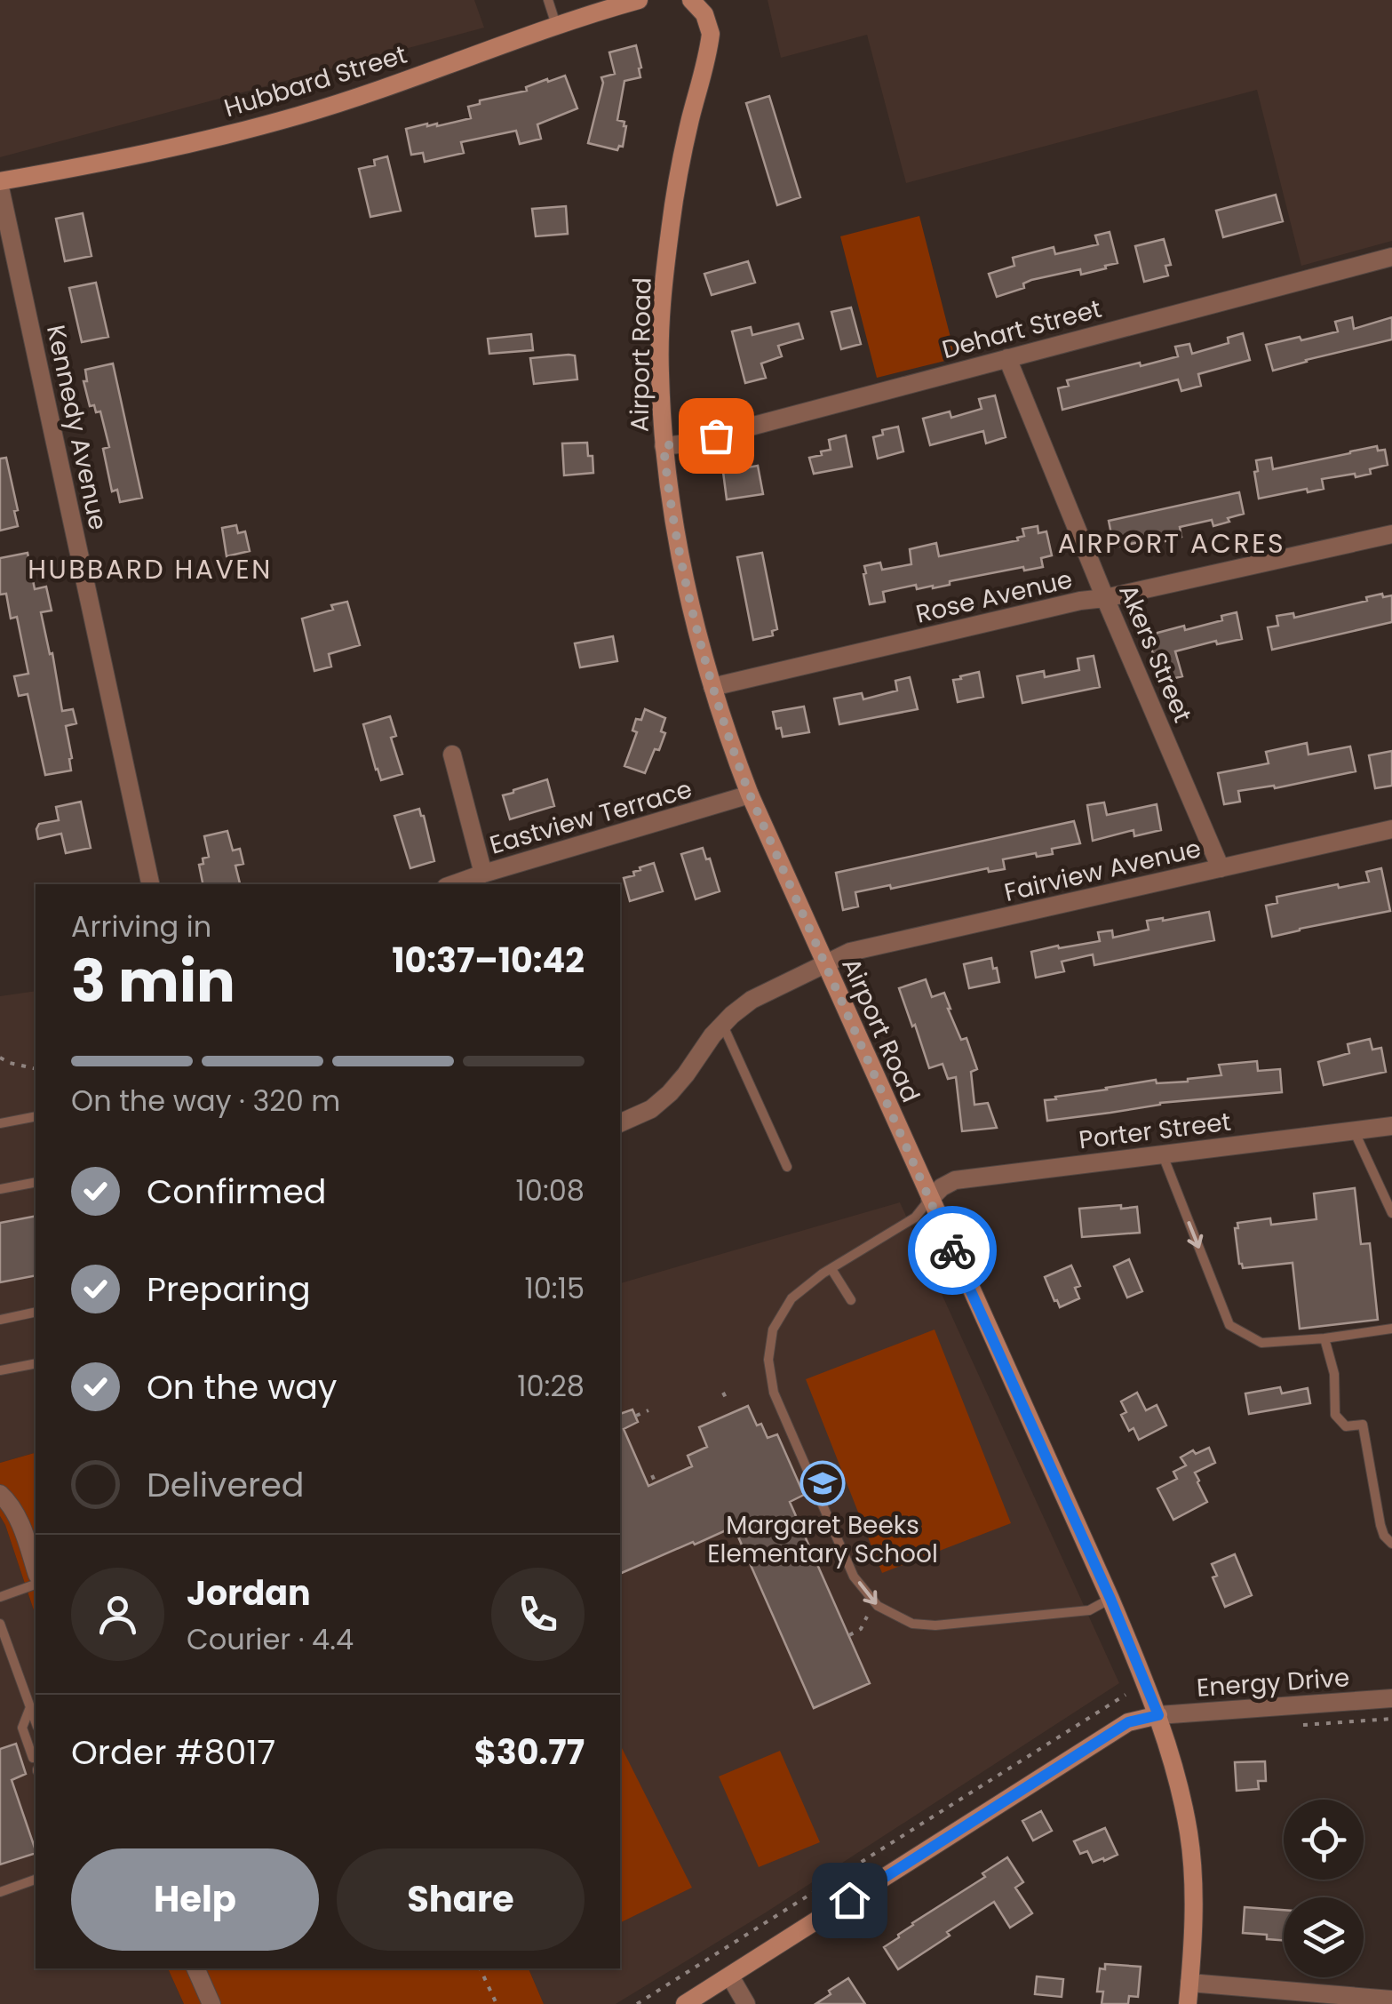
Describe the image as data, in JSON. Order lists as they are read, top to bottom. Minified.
{"streets":{"street":["Hubbard Street","Dehart Street","Airport Road","Kennedy Avenue","Rose Avenue","Akers Street","Eastview Terrace","Fairview Avenue","Porter Street","Energy Drive"]},"crossings":[["Hubbard Street","Kennedy Avenue"],["Dehart Street","Airport Road"],["Dehart Street","Akers Street"],["Airport Road","Rose Avenue"],["Airport Road","Eastview Terrace"],["Airport Road","Fairview Avenue"],["Airport Road","Porter Street"],["Airport Road","Energy Drive"],["Rose Avenue","Akers Street"],["Akers Street","Fairview Avenue"]],"districts":["AIRPORT ACRES","HUBBARD HAVEN"],"places":{"school or university":["Margaret Beeks Elementary School"]},"page":{"heading":["3 min","Arriving in","10:37–10:42"],"panel":["Jordan","Courier · 4.4","Order #8017","$30.77"],"bar":"On the way · 320 m","list":[["Confirmed","10:08"],["Preparing","10:15"],["On the way","10:28"],"Delivered"],"buttons":["Help","Share"]}}
